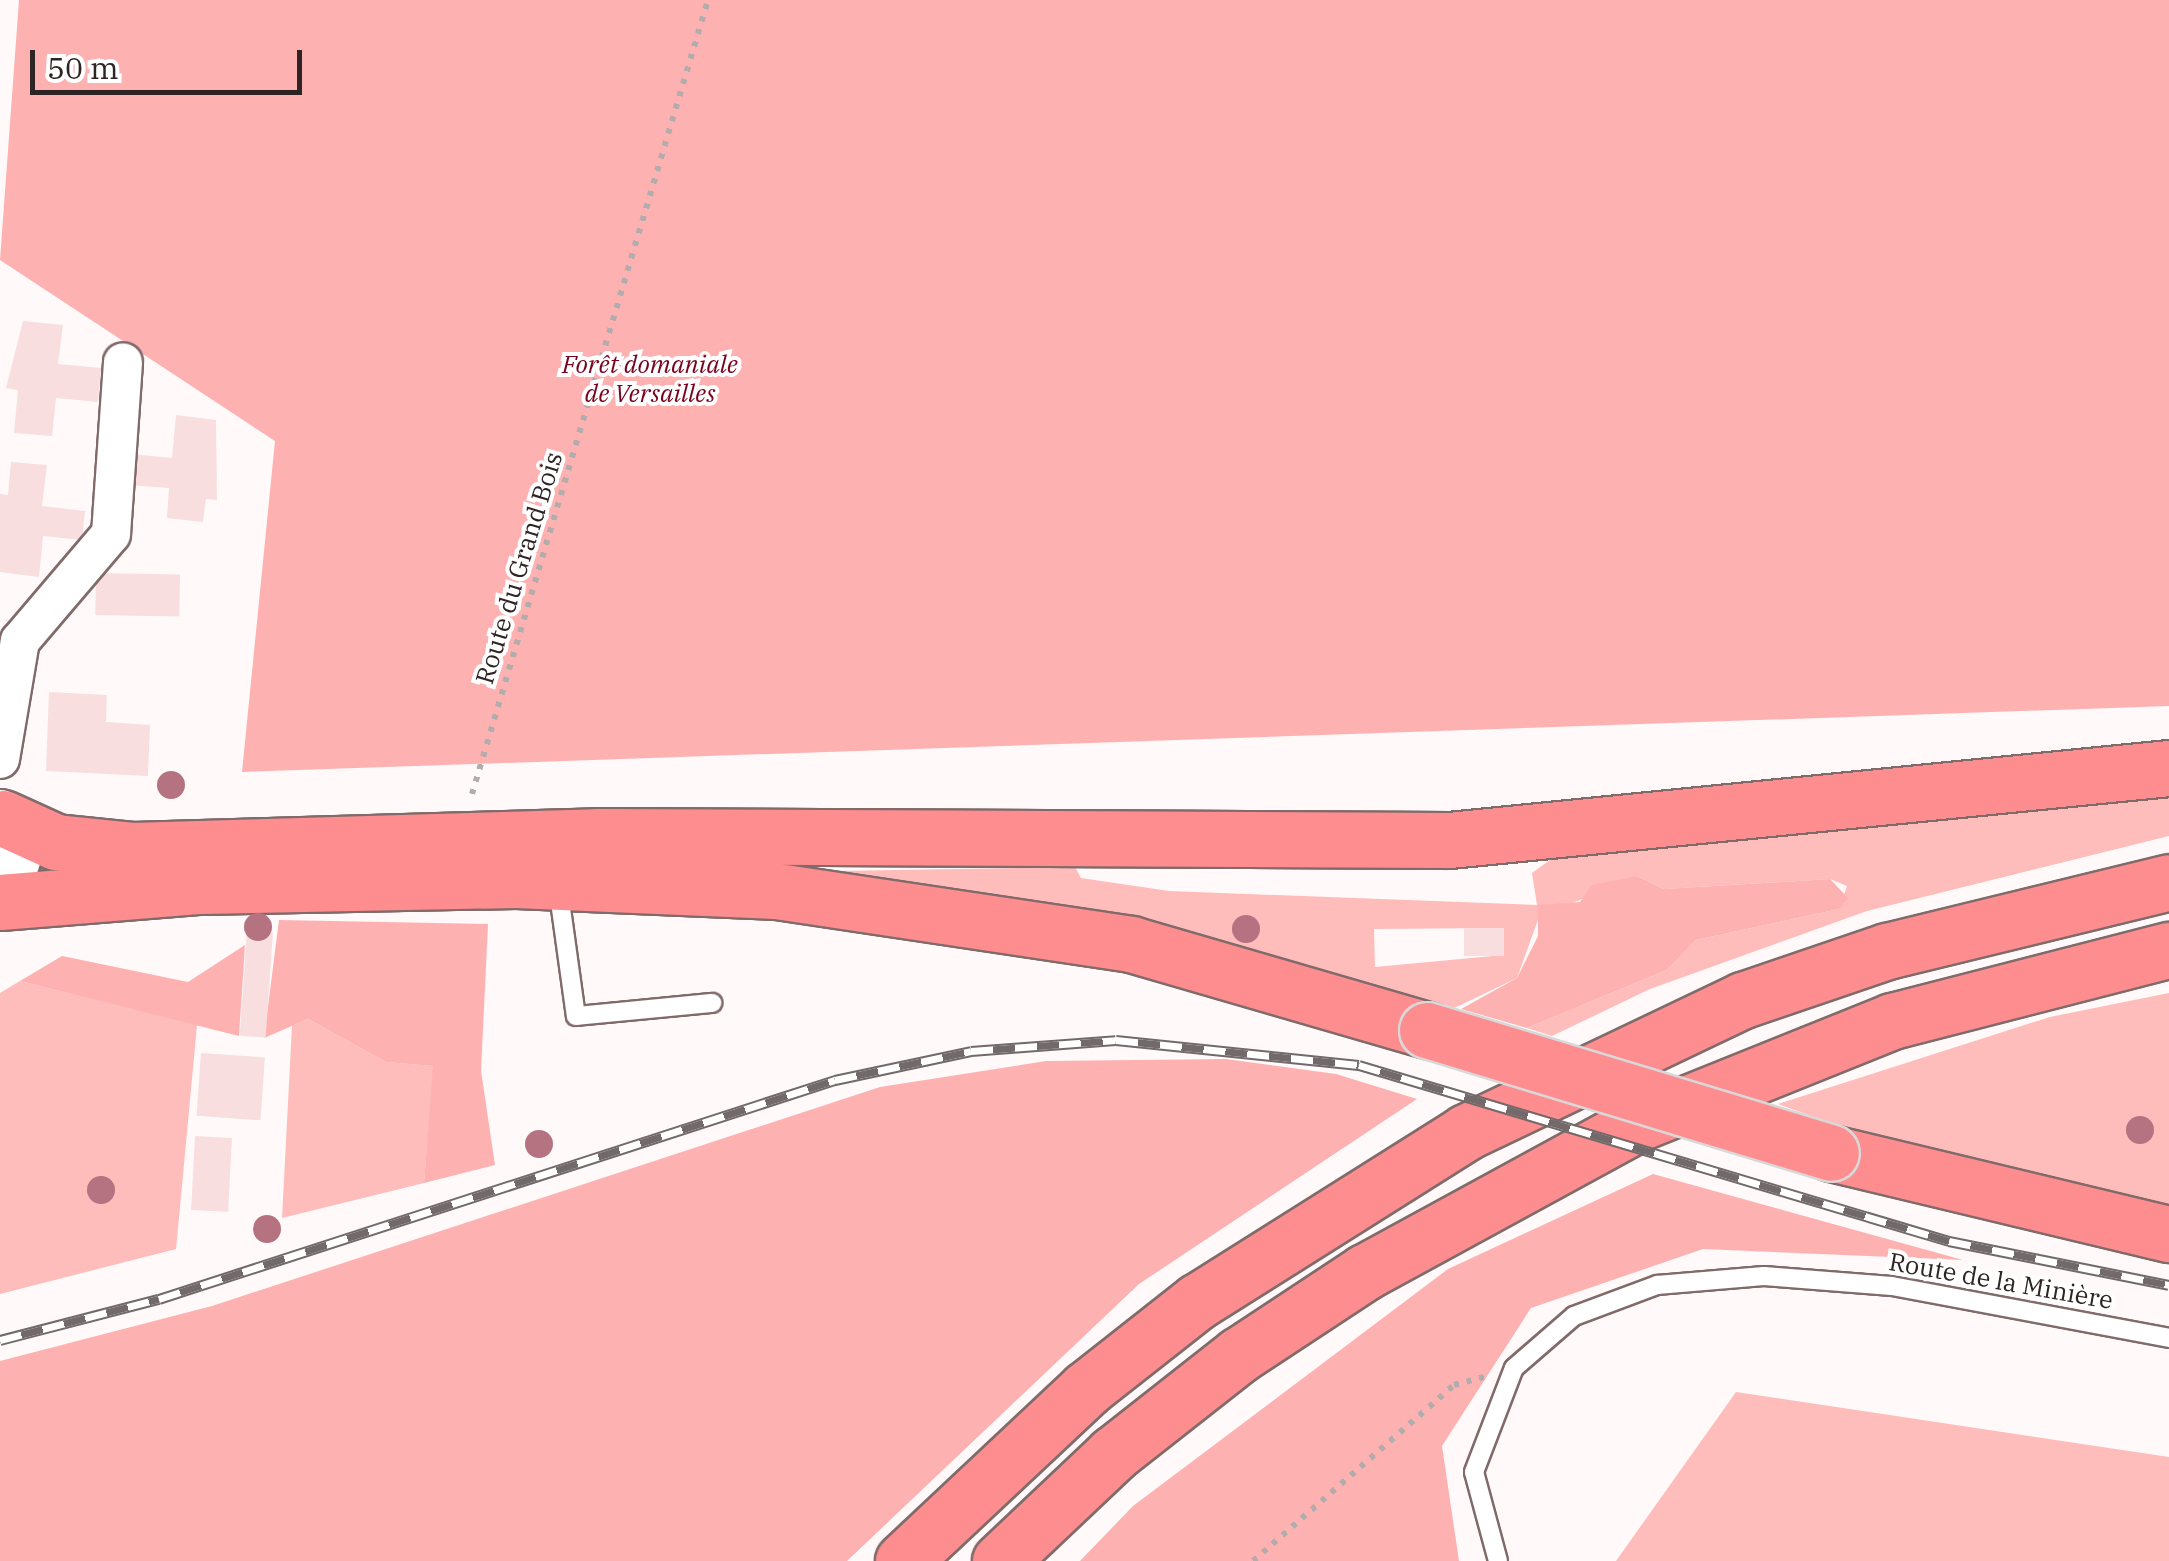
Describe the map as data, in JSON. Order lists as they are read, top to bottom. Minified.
{"streets":{"lane":["Route de la Minière"],"path":["Route du Grand Bois"]},"parks":["Forêt domaniale de Versailles"],"scale_bar":"50 m"}
